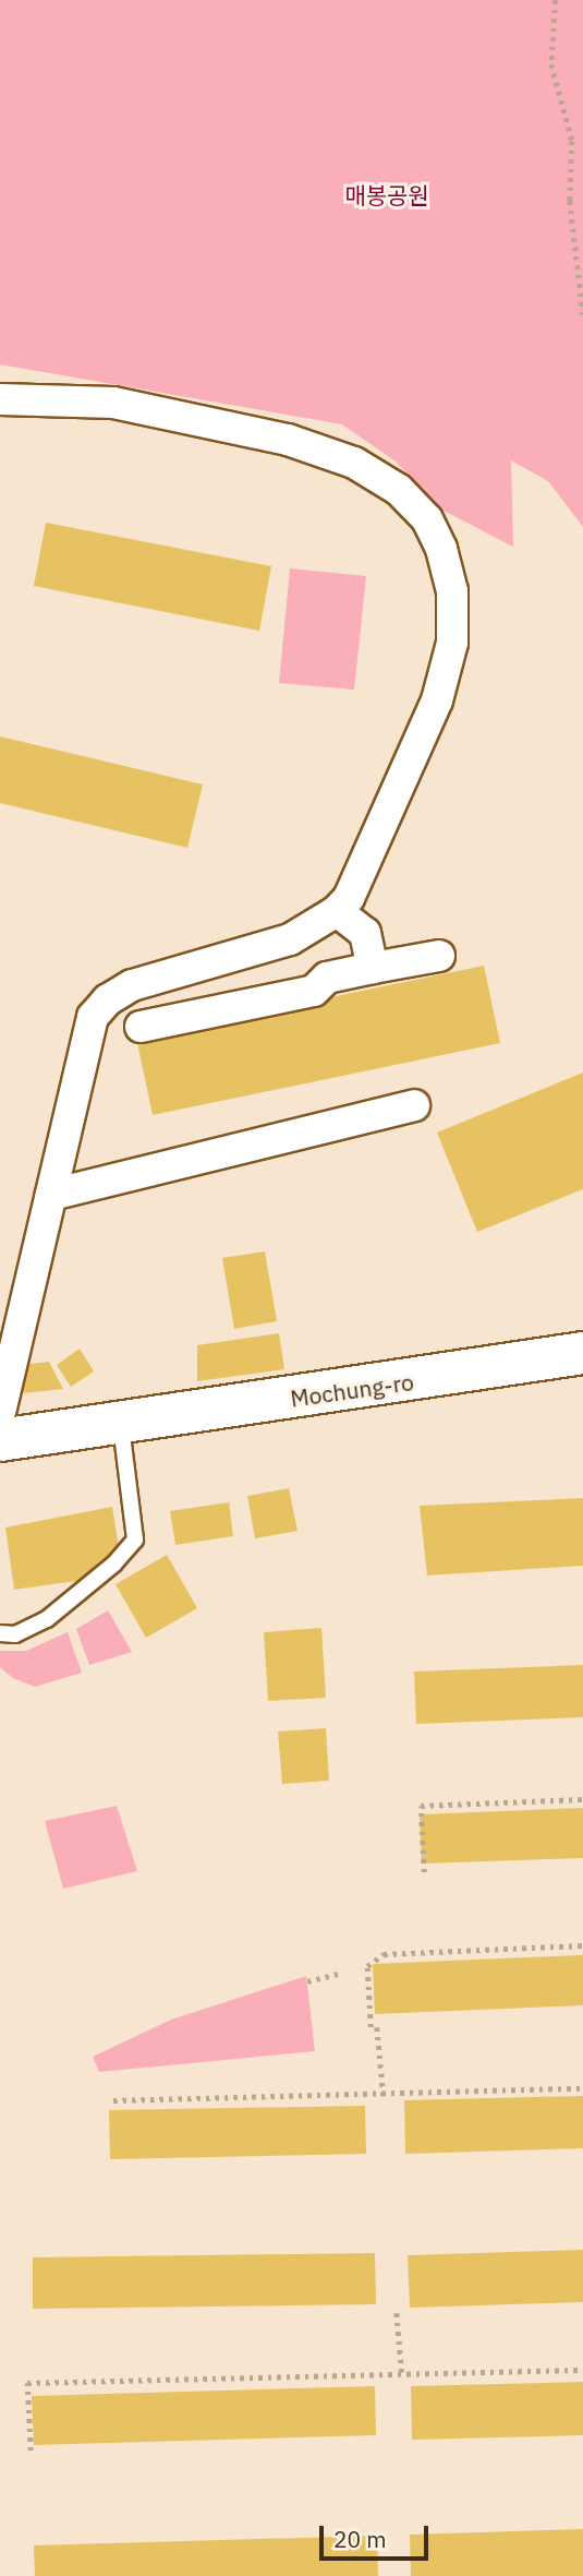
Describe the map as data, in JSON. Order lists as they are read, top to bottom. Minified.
{"streets":{"main road":["Mochung-ro"]},"parks":["매봉공원"],"scale_bar":"20 m"}
